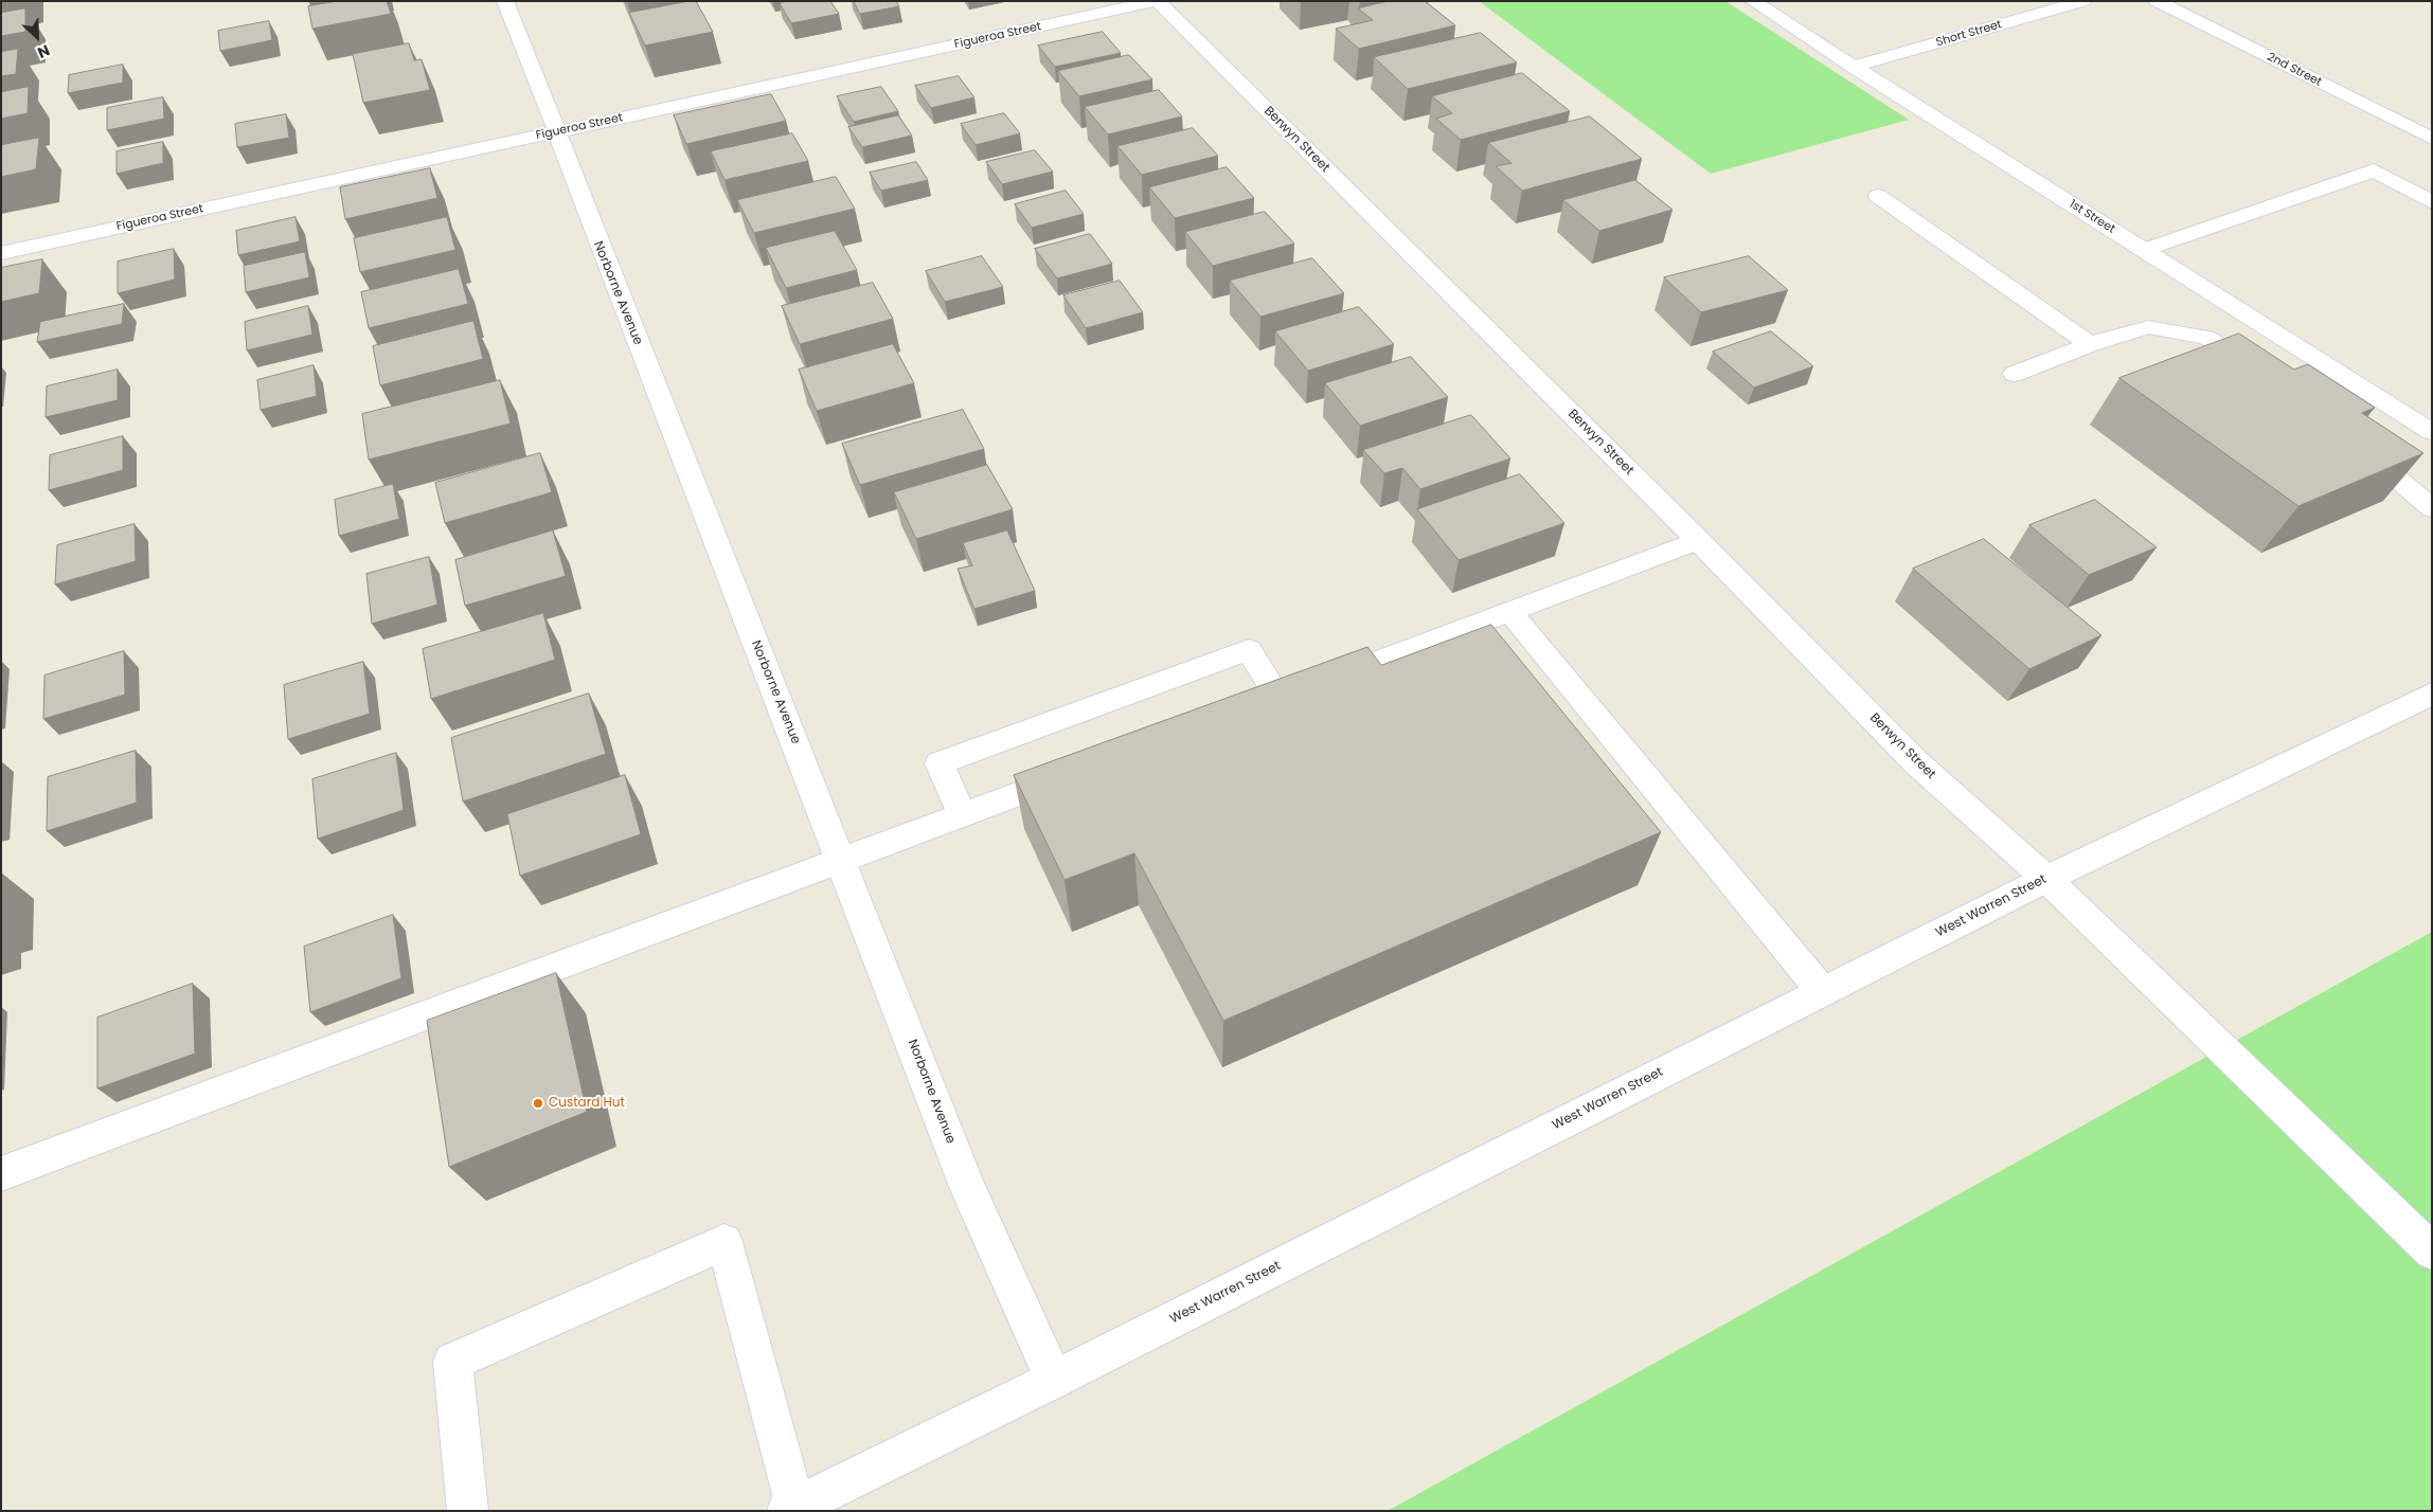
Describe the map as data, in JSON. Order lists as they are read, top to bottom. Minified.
{"streets":{"street":["Short Street","Figueroa Street","2nd Street","Berwyn Street","1st Street","Norborne Avenue","West Warren Street"]},"crossings":[["Short Street","1st Street"],["Figueroa Street","Berwyn Street"],["Figueroa Street","Norborne Avenue"],["Berwyn Street","West Warren Street"],["Norborne Avenue","West Warren Street"]],"places":["Custard Hut"],"north":"bottom right"}
